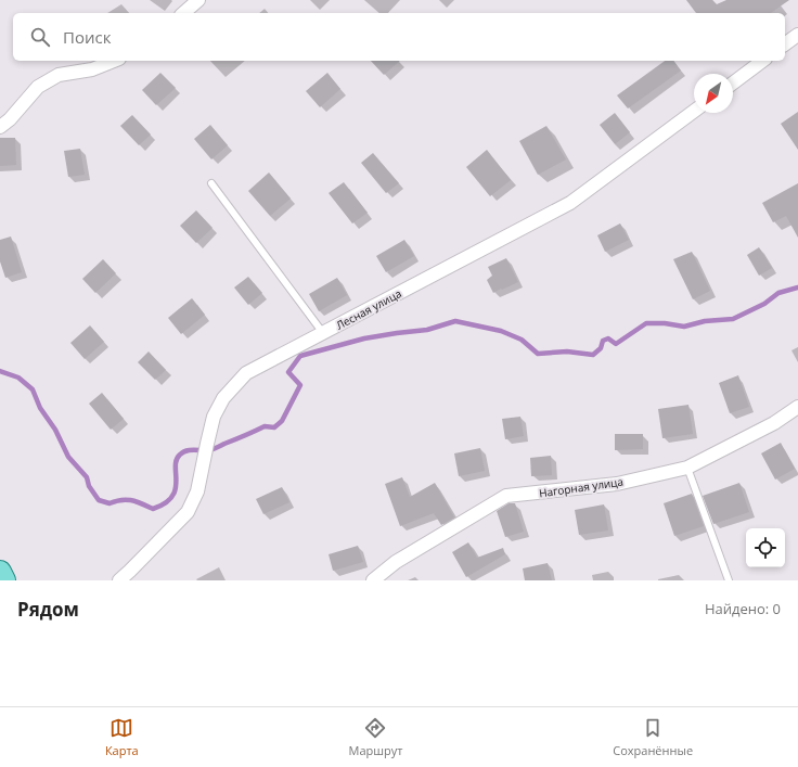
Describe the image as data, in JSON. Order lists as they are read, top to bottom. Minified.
{"streets":{"street":["Лесная улица","Нагорная улица"]},"north":"bottom left","page":{"search":"Поиск","heading":["Рядом","Найдено: 0"],"nav":["Карта","Маршрут","Сохранённые"]}}
